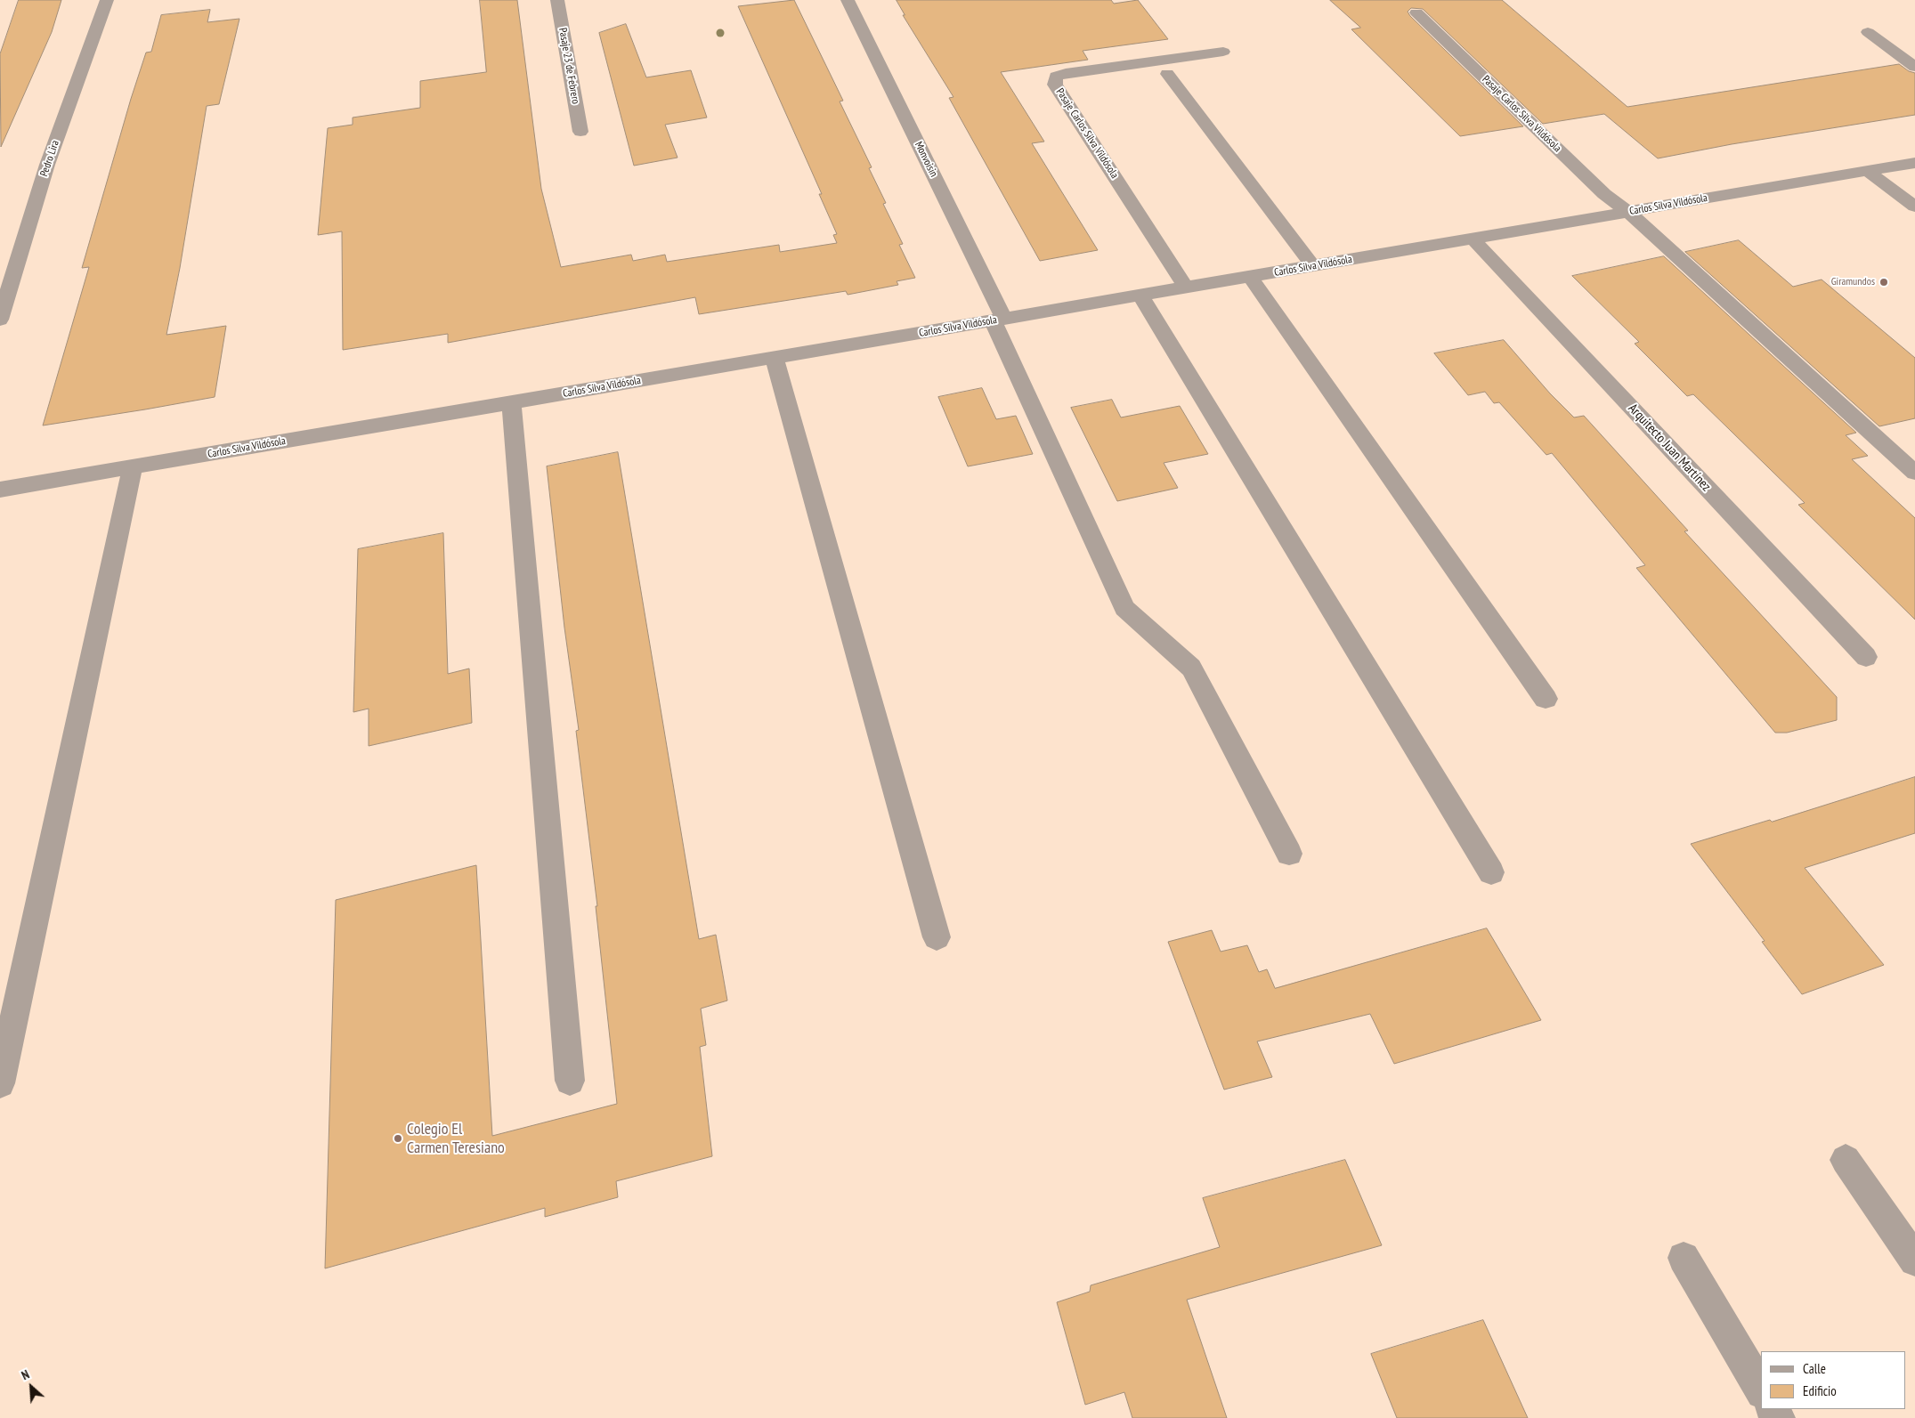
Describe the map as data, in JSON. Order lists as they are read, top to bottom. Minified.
{"streets":{"street":["Pasaje 23 de Febrero","Pasaje Carlos Silva Vildósola","Pedro Lira","Monvoisin","Carlos Silva Vildósola","Arquitecto Juan Martínez"]},"crossings":[["Pasaje Carlos Silva Vildósola","Carlos Silva Vildósola"],["Monvoisin","Carlos Silva Vildósola"],["Carlos Silva Vildósola","Arquitecto Juan Martínez"]],"places":["Giramundos","Colegio El Carmen Teresiano"],"legend":["Calle","Edificio"],"north":"top left"}
